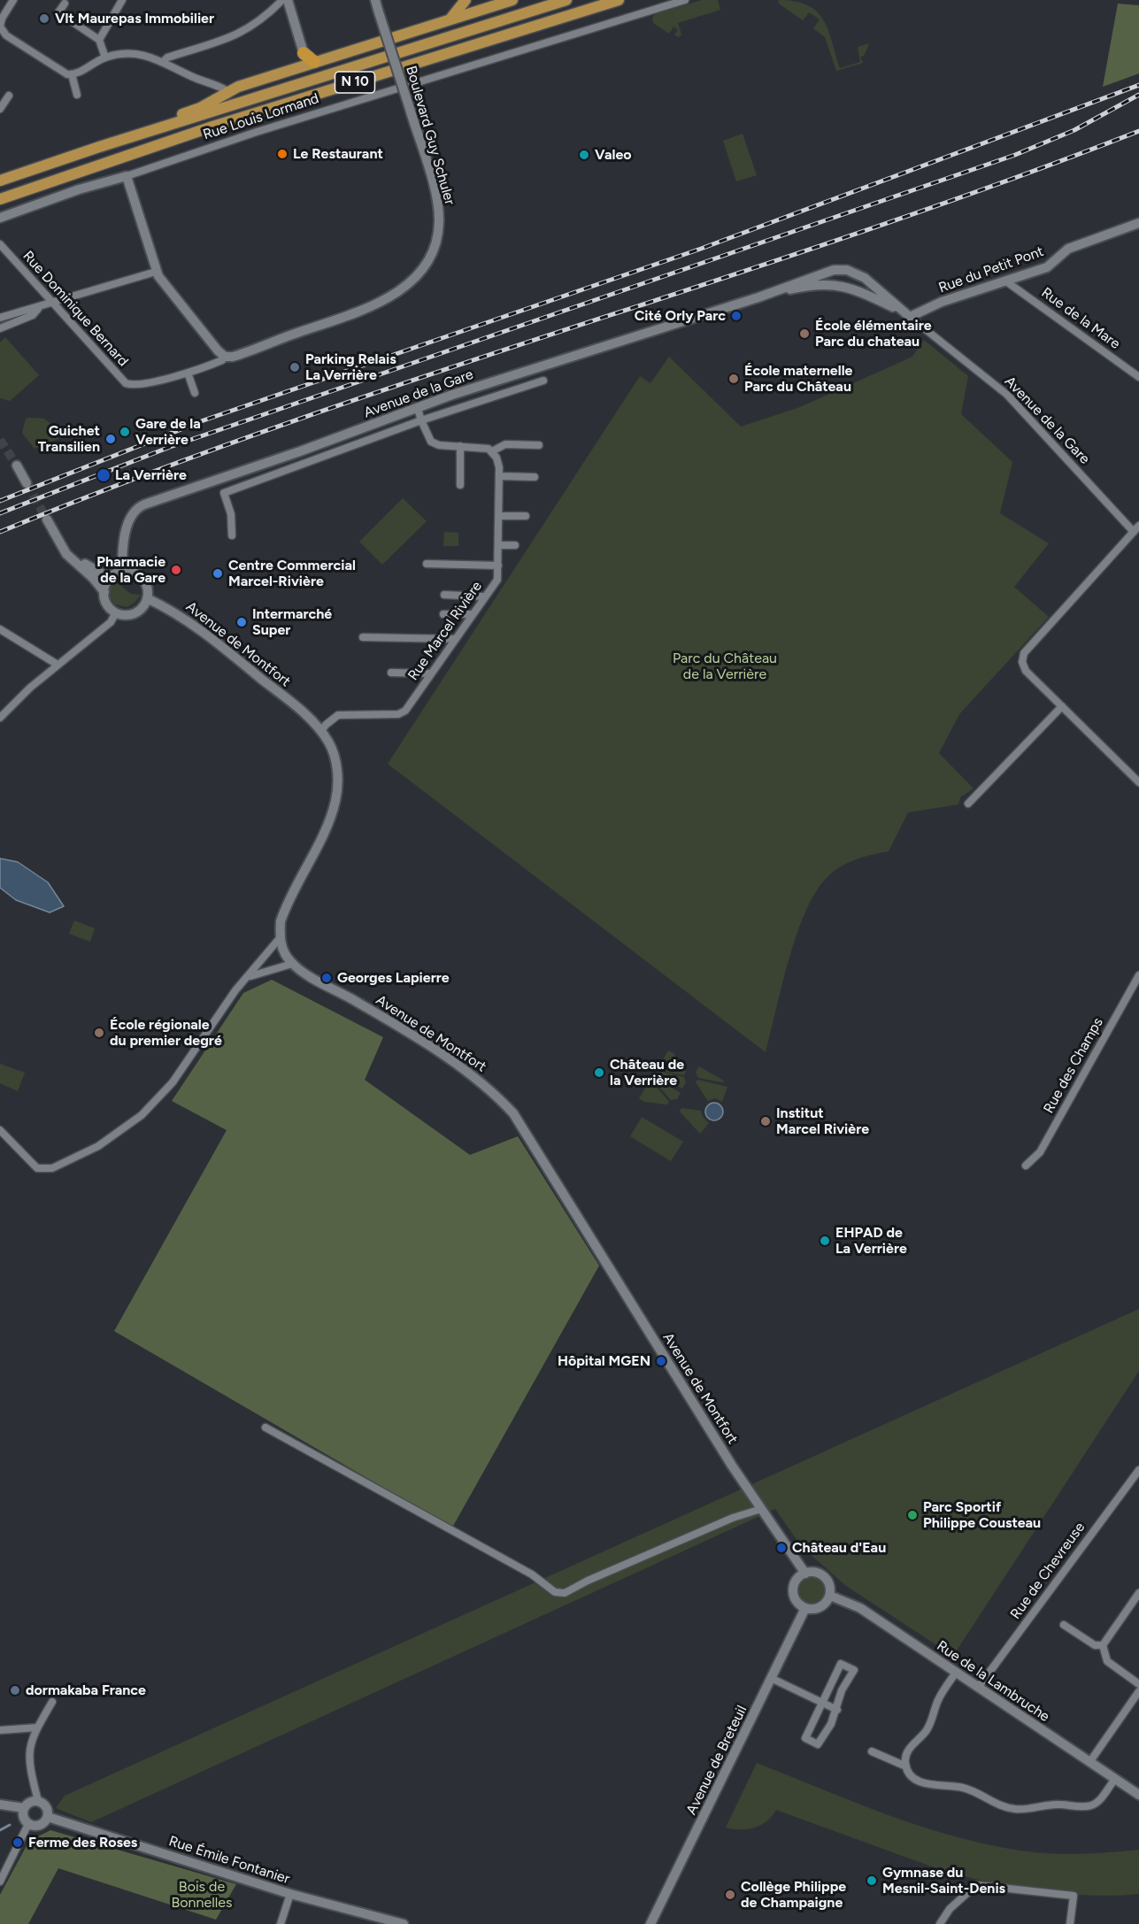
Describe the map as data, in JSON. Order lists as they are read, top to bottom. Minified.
{"streets":{"main road":["N 10"],"street":["Rue Louis Lormand","Boulevard Guy Schuler","Rue du Petit Pont","Rue Dominique Bernard","Rue de la Mare","Avenue de la Gare","Rue Marcel Rivière","Avenue de Montfort","Rue des Champs","Rue de Chevreuse","Rue de la Lambruche","Avenue de Breteuil","Rue Émile Fontanier"]},"crossings":[["Boulevard Guy Schuler","Rue Dominique Bernard"],["Rue du Petit Pont","Rue de la Mare"],["Rue du Petit Pont","Avenue de la Gare"],["Avenue de la Gare","Avenue de Montfort"],["Rue Marcel Rivière","Avenue de Montfort"],["Avenue de Montfort","Rue de la Lambruche"],["Avenue de Montfort","Avenue de Breteuil"],["Rue de Chevreuse","Rue de la Lambruche"],["Rue de la Lambruche","Avenue de Breteuil"]],"parks":["Parc du Château de la Verrière","Bois de Bonnelles"],"places":["Vlt Maurepas Immobilier","Le Restaurant","Valeo","Cité Orly Parc","École élémentaire Parc du chateau","Parking Relais La Verrière","École maternelle Parc du Château","Gare de la Verrière","Guichet Transilien","La Verrière","Pharmacie de la Gare","Centre Commercial Marcel-Rivière","Intermarché Super","Georges Lapierre","École régionale du premier degré","Château de la Verrière","Institut Marcel Rivière","EHPAD de La Verrière","Hôpital MGEN","Parc Sportif Philippe Cousteau","Château d'Eau","dormakaba France","Ferme des Roses","Gymnase du Mesnil-Saint-Denis","Collège Philippe de Champaigne"]}
